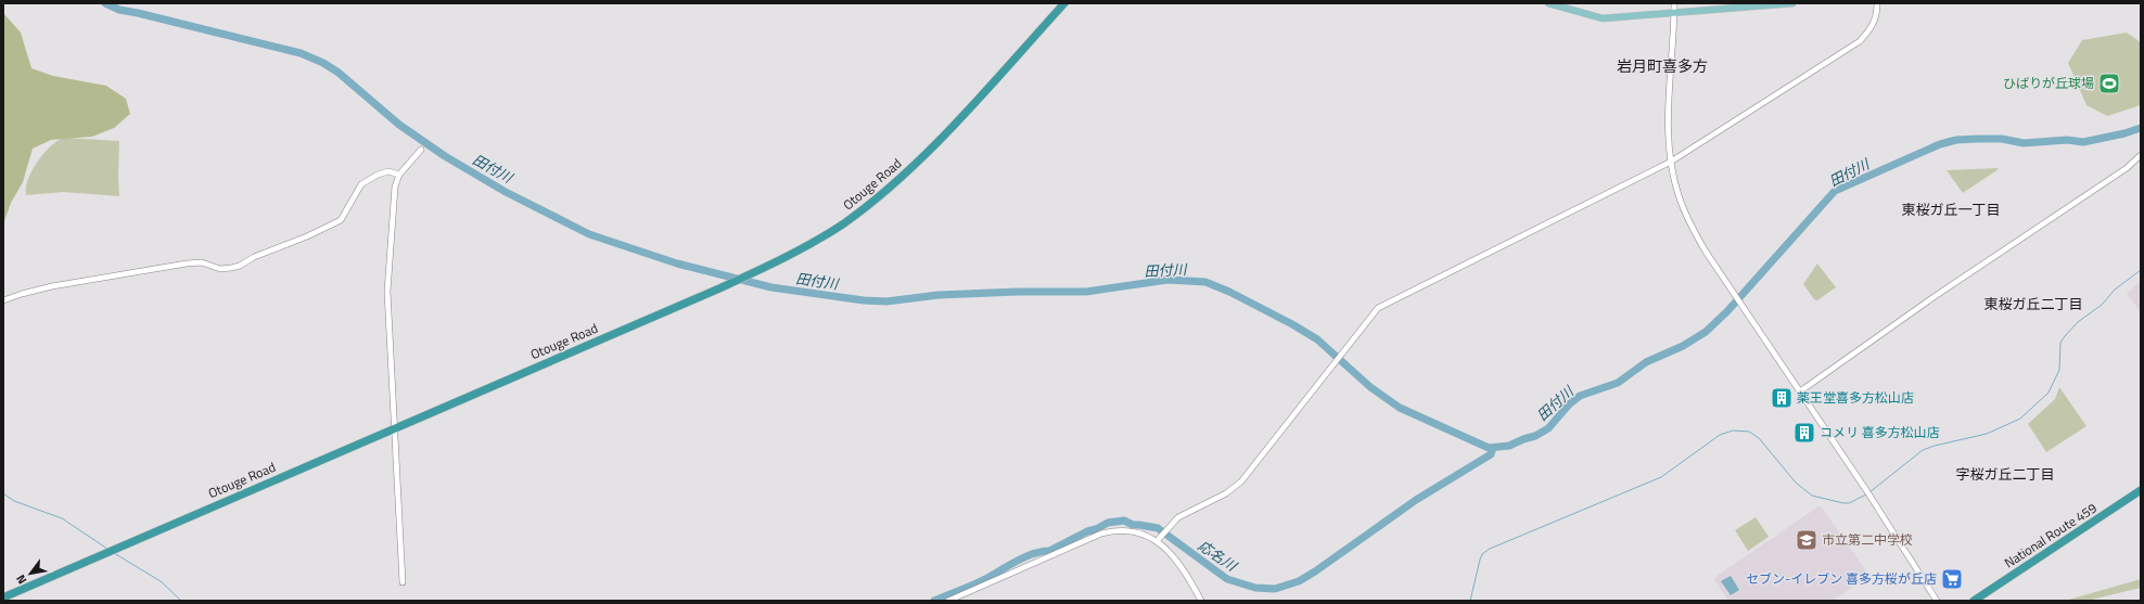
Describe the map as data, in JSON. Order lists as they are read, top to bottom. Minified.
{"streets":{"highway":["Otouge Road","National Route 459"]},"districts":["岩月町喜多方","東桜ガ丘一丁目","東桜ガ丘二丁目","字桜ガ丘二丁目"],"water":["田付川","応名川"],"places":{"sports":["ひばりが丘球場"],"building":["薬王堂喜多方松山店","コメリ 喜多方松山店"],"school or university":["市立第二中学校"],"supermarket":["セブン-イレブン 喜多方桜が丘店"]},"north":"bottom left"}
